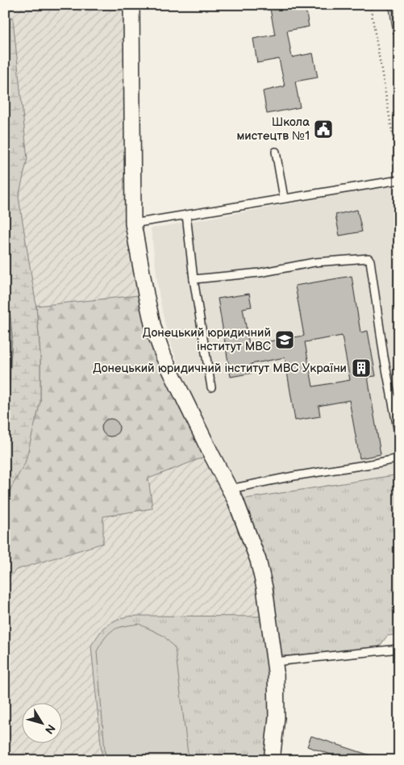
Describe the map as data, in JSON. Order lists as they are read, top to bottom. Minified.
{"places":{"public building":["Школа мистецтв №1"],"school or university":["Донецький юридичний інститут МВС"],"building":["Донецький юридичний інститут МВС України"]},"north":"bottom right"}
